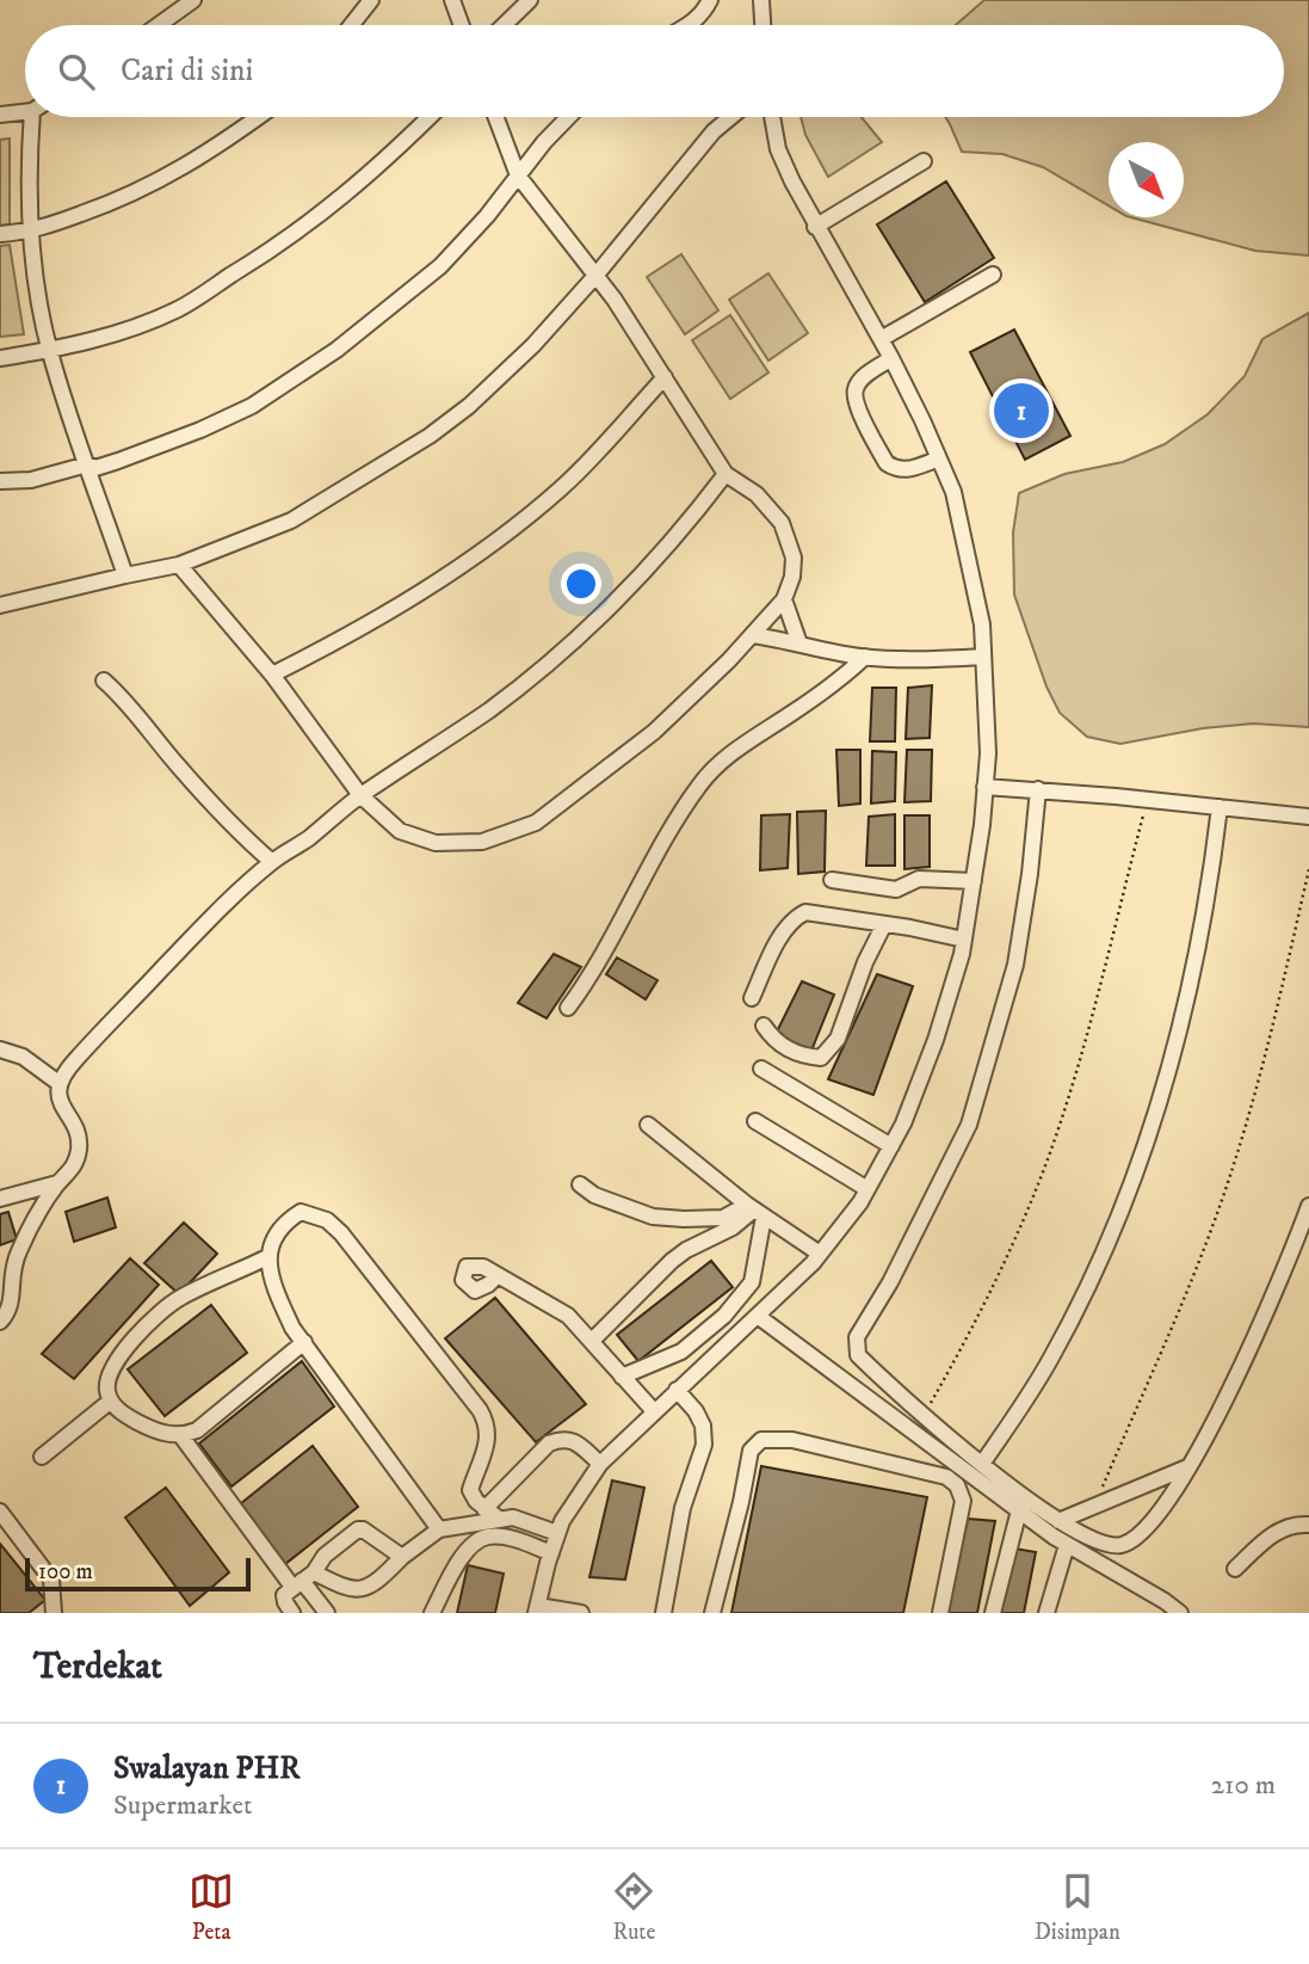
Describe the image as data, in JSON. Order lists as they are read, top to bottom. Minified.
{"scale_bar":"100 m","north":"bottom right","page":{"search":"Cari di sini","pins":"1","scale":"100 m","heading":"Terdekat","list":[{"mark":"1","name":"Swalayan PHR","note":"Supermarket","value":"210 m"}],"nav":["Peta","Rute","Disimpan"]}}
